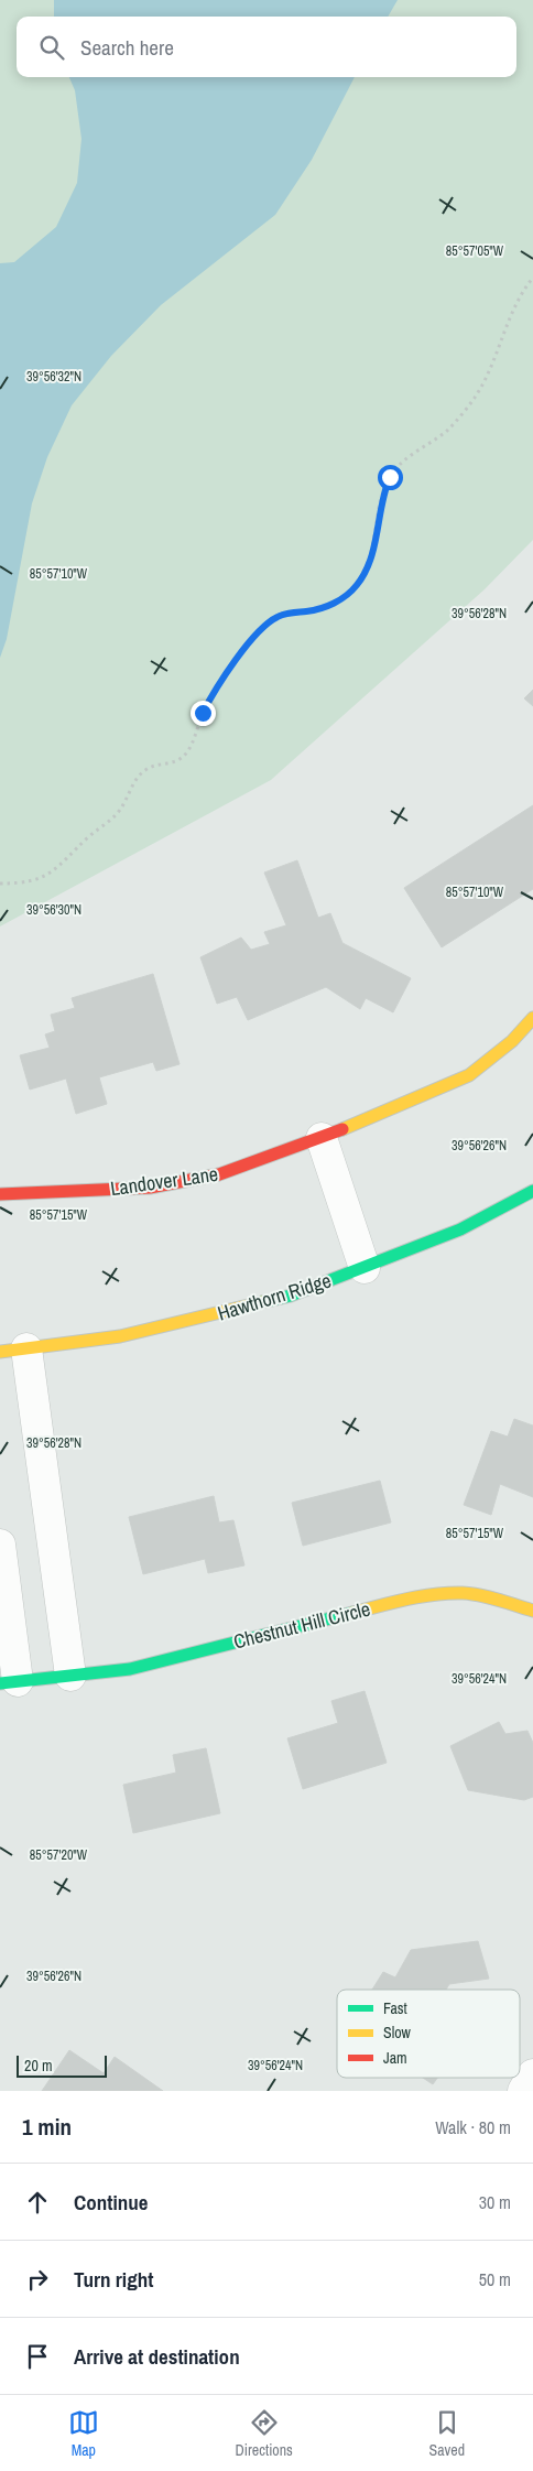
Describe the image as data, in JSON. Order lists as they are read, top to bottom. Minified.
{"streets":{"street":["Landover Lane","Hawthorn Ridge","Chestnut Hill Circle"]},"legend":["Fast","Slow","Jam"],"scale_bar":"20 m","page":{"search":"Search here","scale":"20 m","heading":["1 min","Walk · 80 m"],"list":[["Continue","30 m"],["Turn right","50 m"],"Arrive at destination"],"nav":["Map","Directions","Saved"]},"coordinates":["85°57'05\"W","39°56'32\"N","85°57'10\"W","39°56'28\"N","39°56'30\"N","39°56'26\"N","85°57'15\"W","39°56'24\"N","85°57'20\"W"]}
